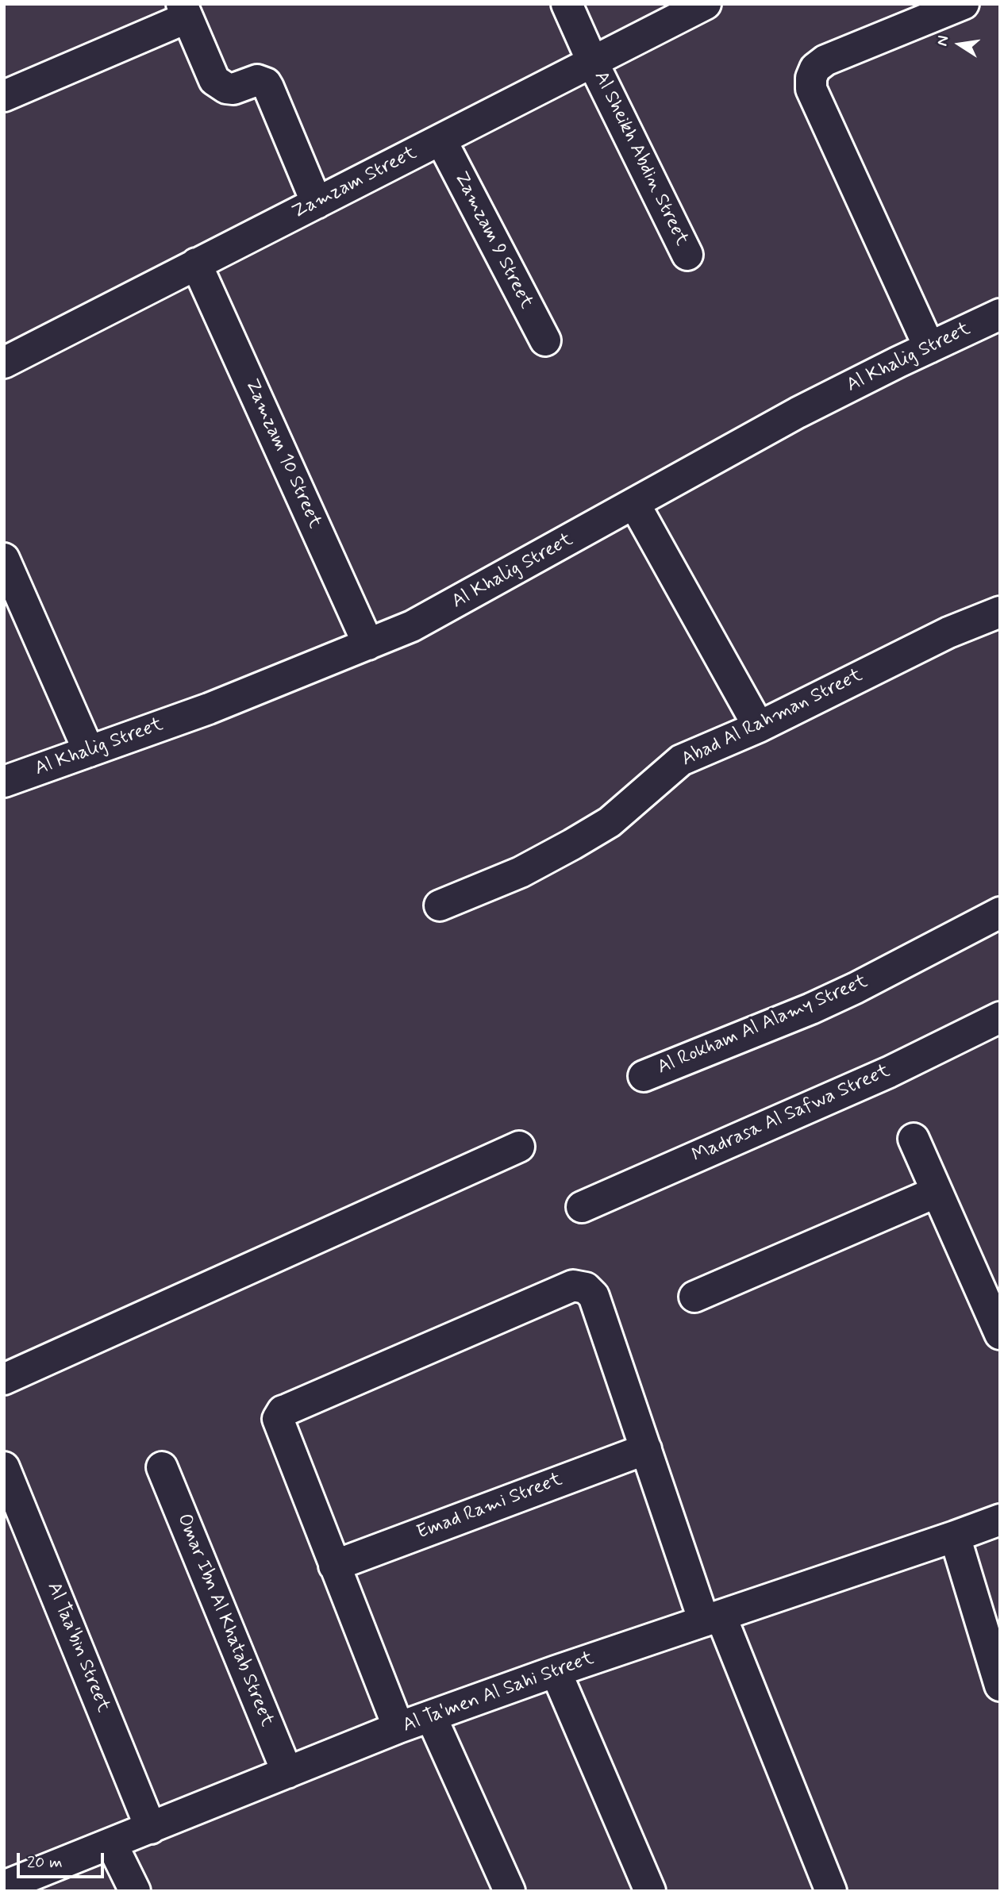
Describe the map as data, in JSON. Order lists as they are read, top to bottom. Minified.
{"streets":{"street":["Al Sheikh Abdin Street","Zamzam Street","Zamzam 9 Street","Al Khalig Street","Zamzam 10 Street","Abad Al Rahman Street","Al Rokham Al Alamy Street","Madrasa Al Safwa Street","Emad Rami Street","Omar Ibn Al Khatab Street","Al Taa'bin Street","Al Ta'men Al Sahi Street"]},"crossings":[["Al Sheikh Abdin Street","Zamzam Street"],["Zamzam Street","Zamzam 9 Street"],["Zamzam Street","Zamzam 10 Street"],["Al Khalig Street","Zamzam 10 Street"],["Omar Ibn Al Khatab Street","Al Ta'men Al Sahi Street"],["Al Taa'bin Street","Al Ta'men Al Sahi Street"]],"scale_bar":"20 m","north":"left"}
